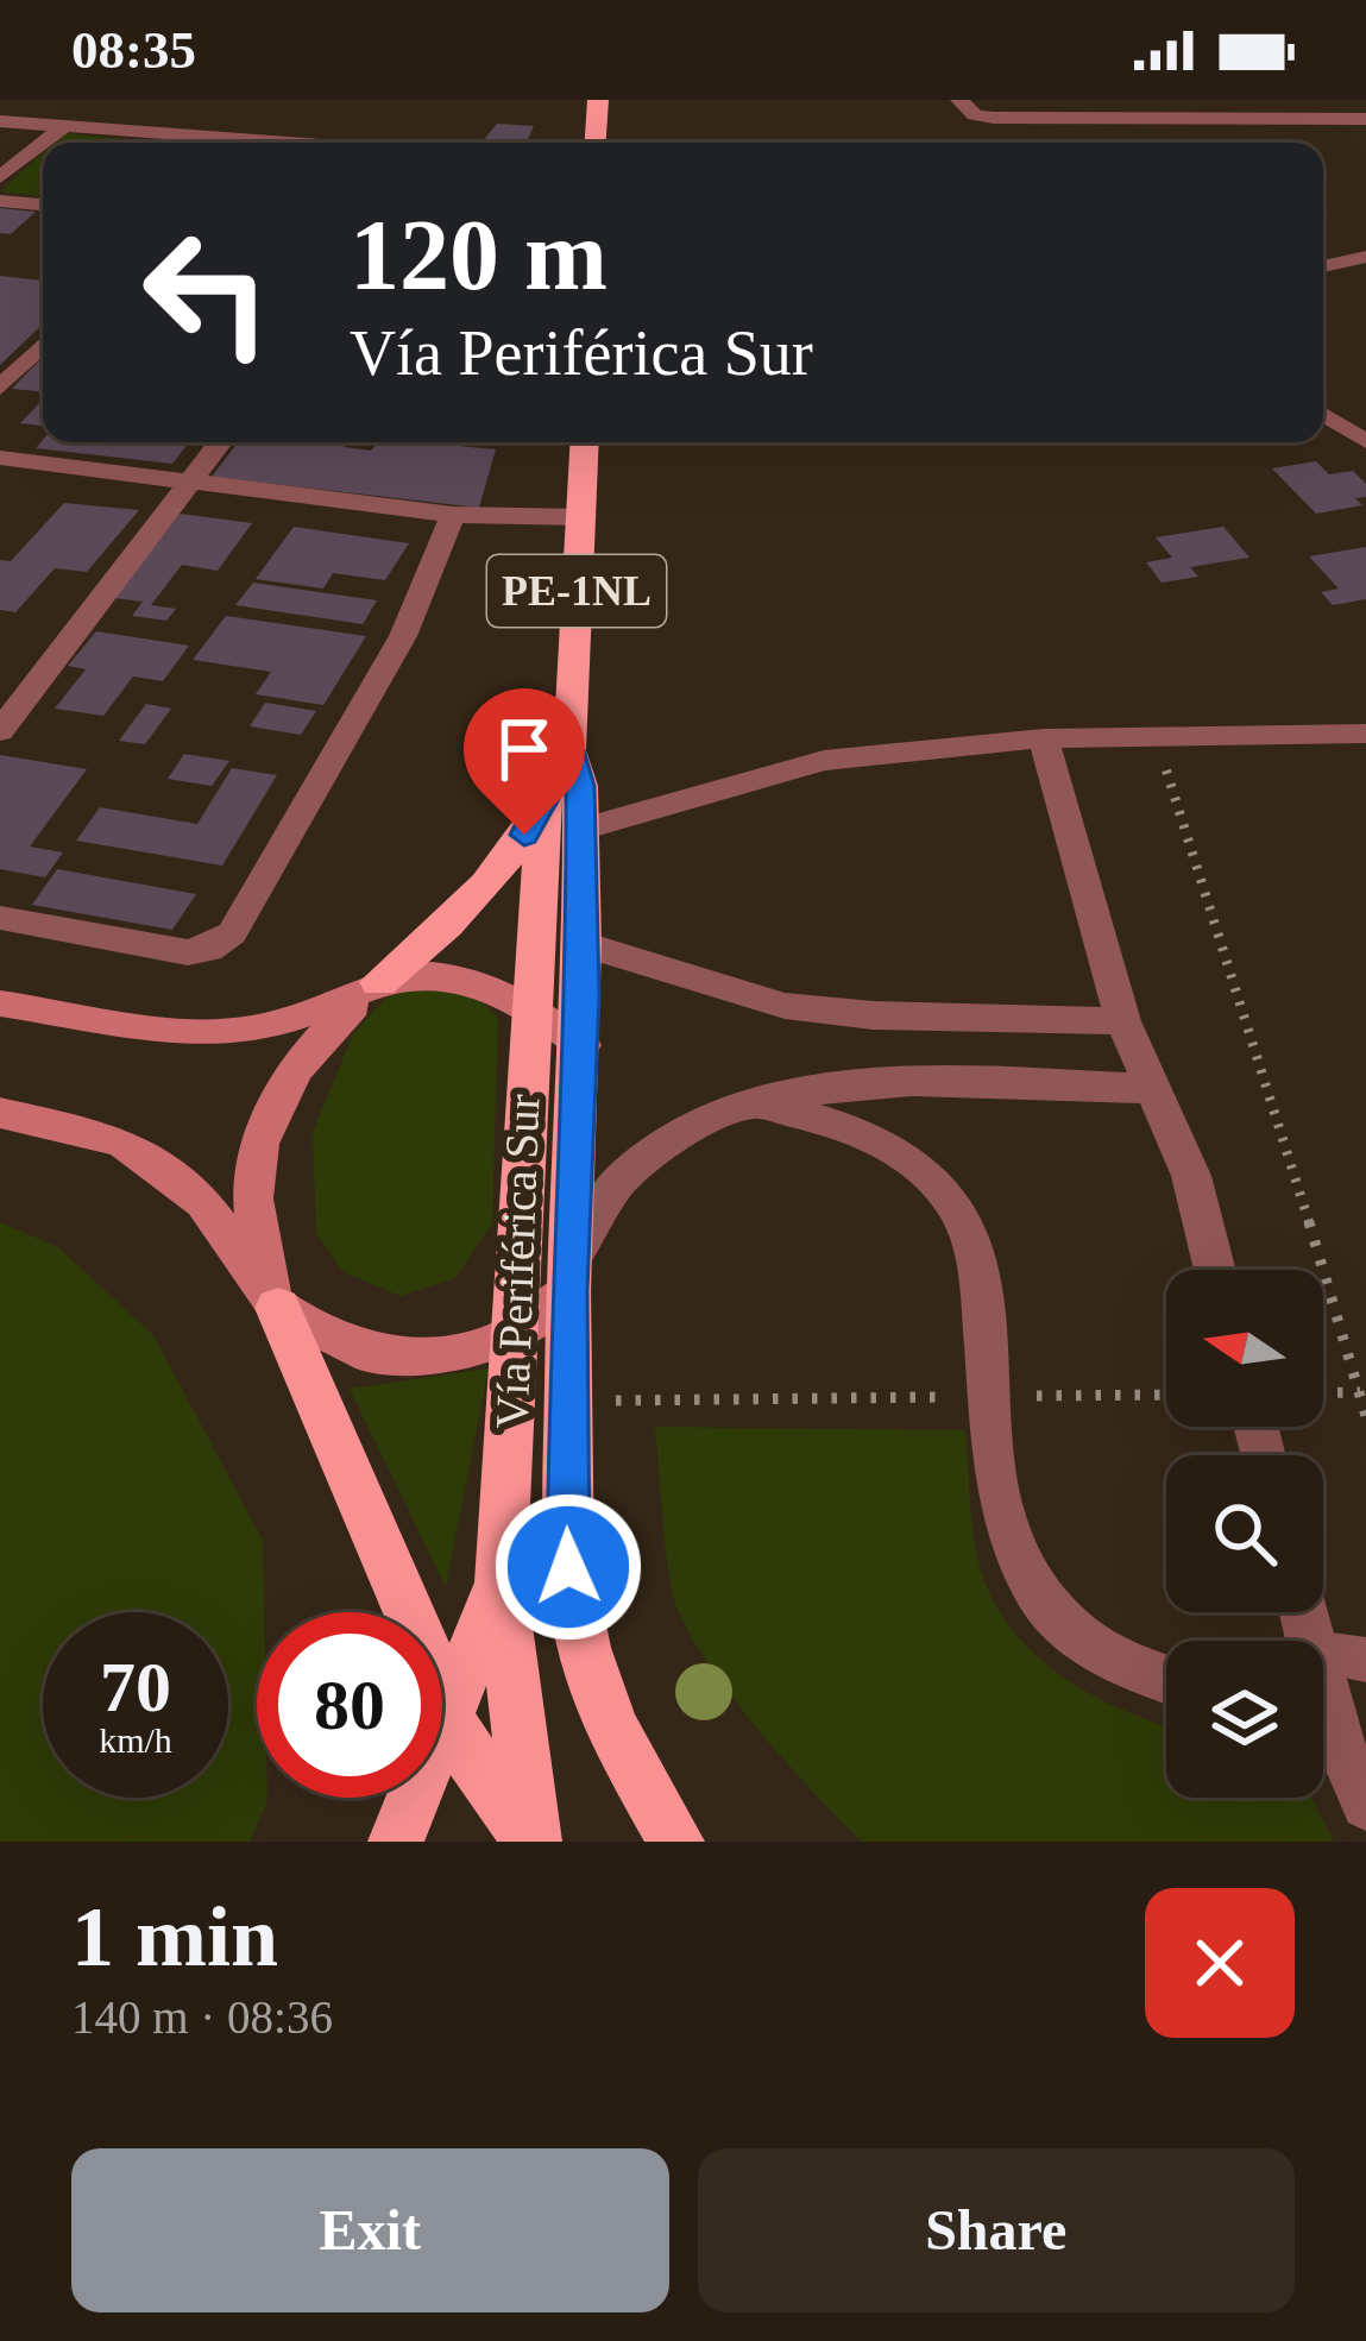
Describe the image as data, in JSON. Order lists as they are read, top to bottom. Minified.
{"streets":{"highway":["PE-1NL","Vía Periférica Sur"]},"north":"left","page":{"status":"08:35","turn":["120 m","Vía Periférica Sur"],"speed":"70 km/h","limit":"80","heading":["1 min","140 m · 08:36"],"buttons":["Exit","Share"]}}
